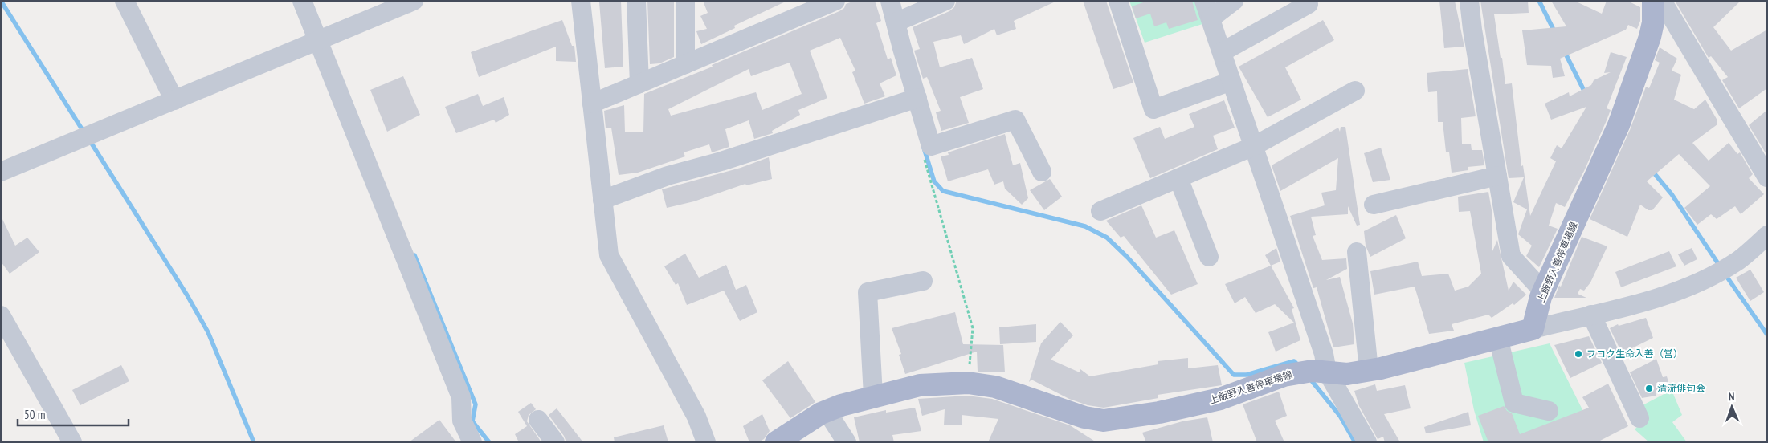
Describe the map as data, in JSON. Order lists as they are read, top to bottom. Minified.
{"streets":{"main road":["上飯野入善停車場線"]},"places":["フコク生命入善（営）","清流俳句会"],"scale_bar":"50 m","north":"top"}
